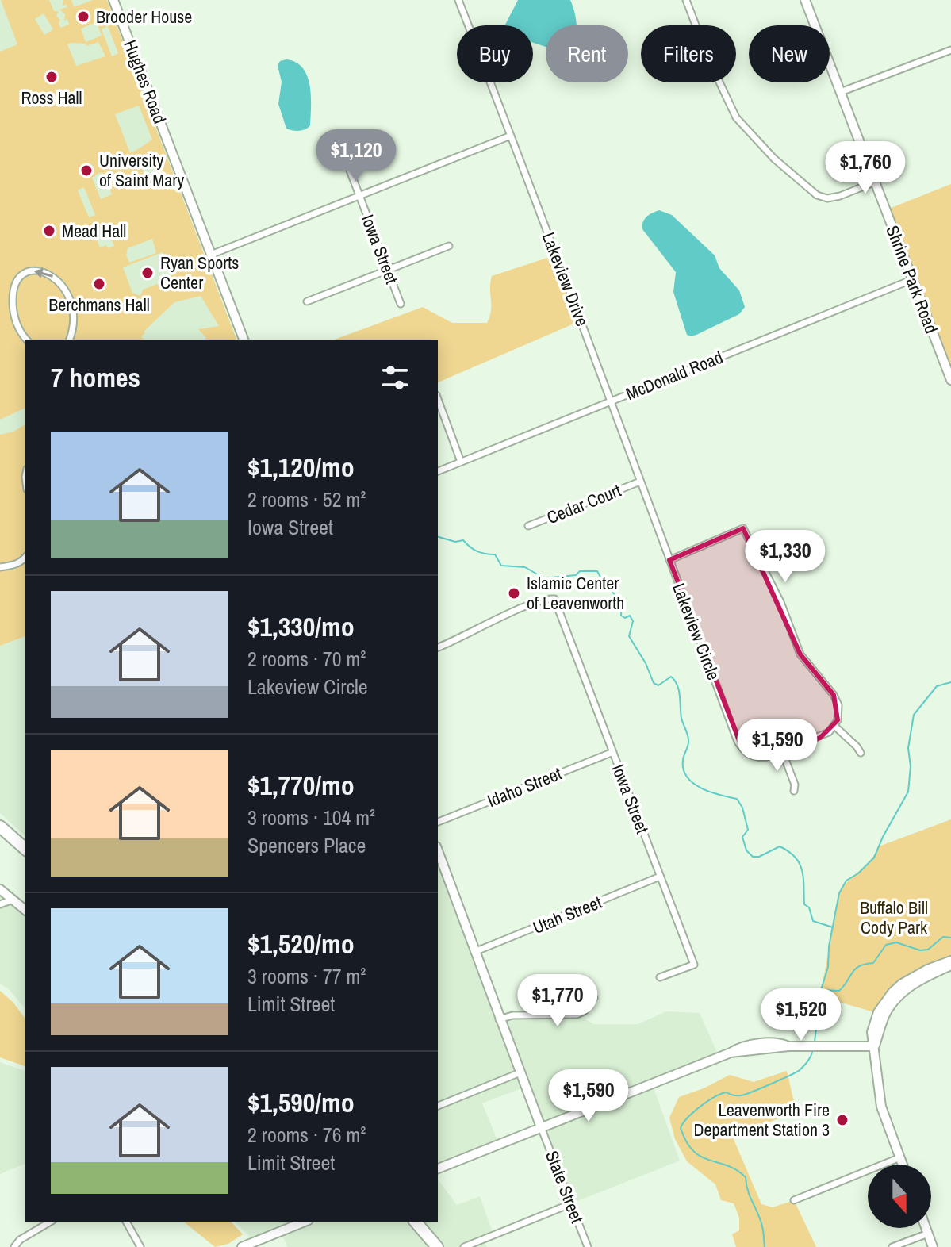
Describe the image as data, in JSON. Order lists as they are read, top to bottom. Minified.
{"streets":{"street":["Hughes Road","Iowa Street","Lakeview Drive","Shrine Park Road","McDonald Road","Cedar Court","Lakeview Circle","Idaho Street","Utah Street","State Street"]},"crossings":[["Iowa Street","Idaho Street"],["Iowa Street","Utah Street"],["Lakeview Drive","McDonald Road"],["Lakeview Drive","Cedar Court"],["Lakeview Drive","Lakeview Circle"],["Shrine Park Road","McDonald Road"]],"parks":["Buffalo Bill Cody Park"],"places":["Brooder House","Ross Hall","University of Saint Mary","Mead Hall","Ryan Sports Center","Berchmans Hall","Islamic Center of Leavenworth","Leavenworth Fire Department Station 3"],"north":"bottom","page":{"chip":["Buy","Rent","Filters","New"],"price":["$1,120","$1,760","$1,330","$1,590","$1,770","$1,520","$1,590"],"heading":"7 homes","list":[{"name":"$1,120/mo","note":"2 rooms · 52 m² · Iowa Street"},{"name":"$1,330/mo","note":"2 rooms · 70 m² · Lakeview Circle"},{"name":"$1,770/mo","note":"3 rooms · 104 m² · Spencers Place"},{"name":"$1,520/mo","note":"3 rooms · 77 m² · Limit Street"},{"name":"$1,590/mo","note":"2 rooms · 76 m² · Limit Street"}]}}
